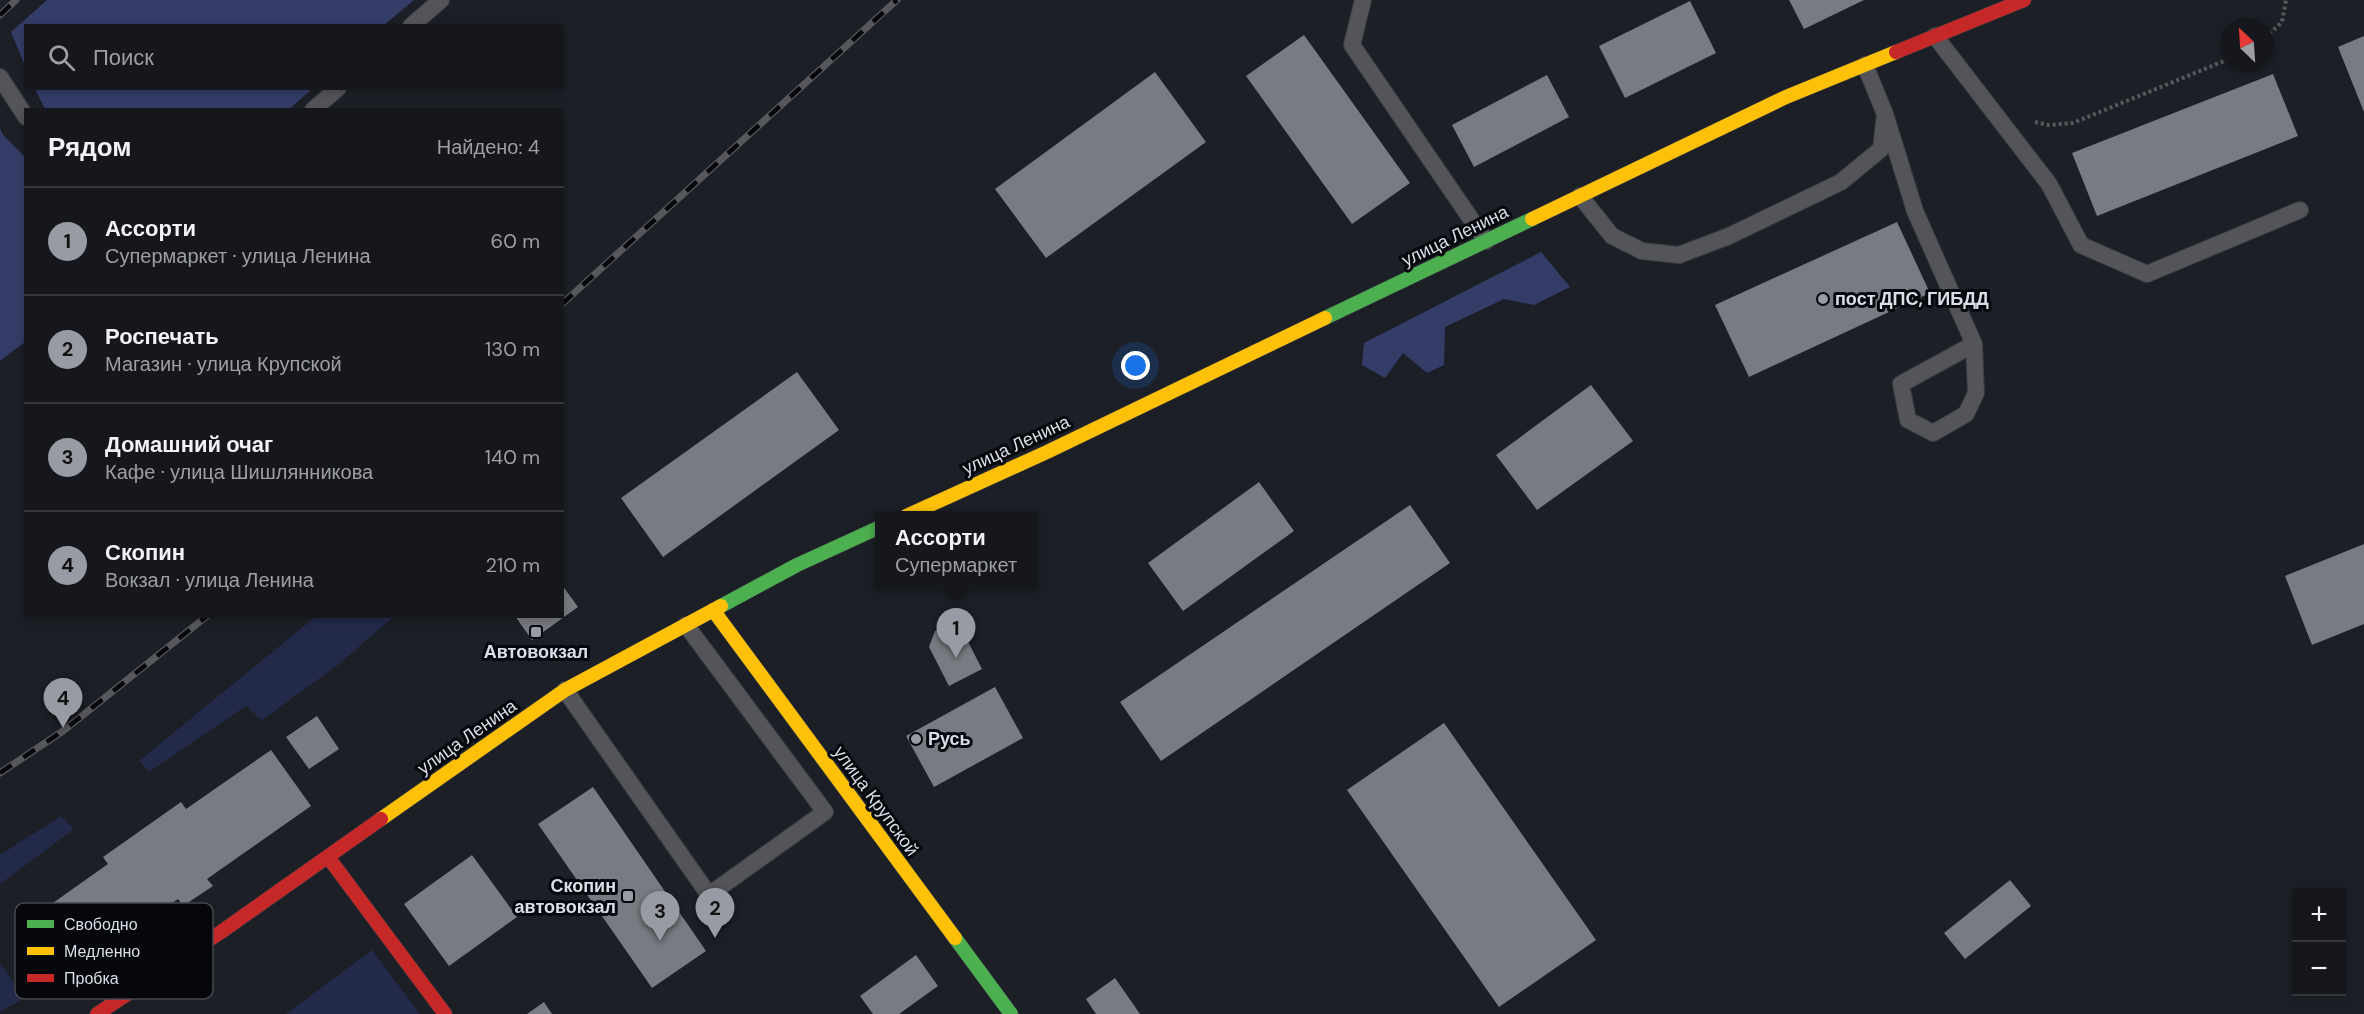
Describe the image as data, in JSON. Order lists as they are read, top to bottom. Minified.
{"streets":{"street":["улица Ленина","улица Крупской"]},"crossings":[["улица Ленина","улица Крупской"]],"places":{"other":["пост ДПС, ГИБДД","Русь"],"transit":["Автовокзал","Скопин автовокзал"]},"legend":["Свободно","Медленно","Пробка"],"north":"top left","page":{"search":"Поиск","heading":["Рядом","Найдено: 4"],"list":[{"mark":"1","name":"Ассорти","note":"Супермаркет · улица Ленина","value":"60 m"},{"mark":"2","name":"Роспечать","note":"Магазин · улица Крупской","value":"130 m"},{"mark":"3","name":"Домашний очаг","note":"Кафе · улица Шишлянникова","value":"140 m"},{"mark":"4","name":"Скопин","note":"Вокзал · улица Ленина","value":"210 m"}],"popup":["Ассорти","Супермаркет"],"pins":["1","4","2","3"],"map_buttons":["+","−"]}}
